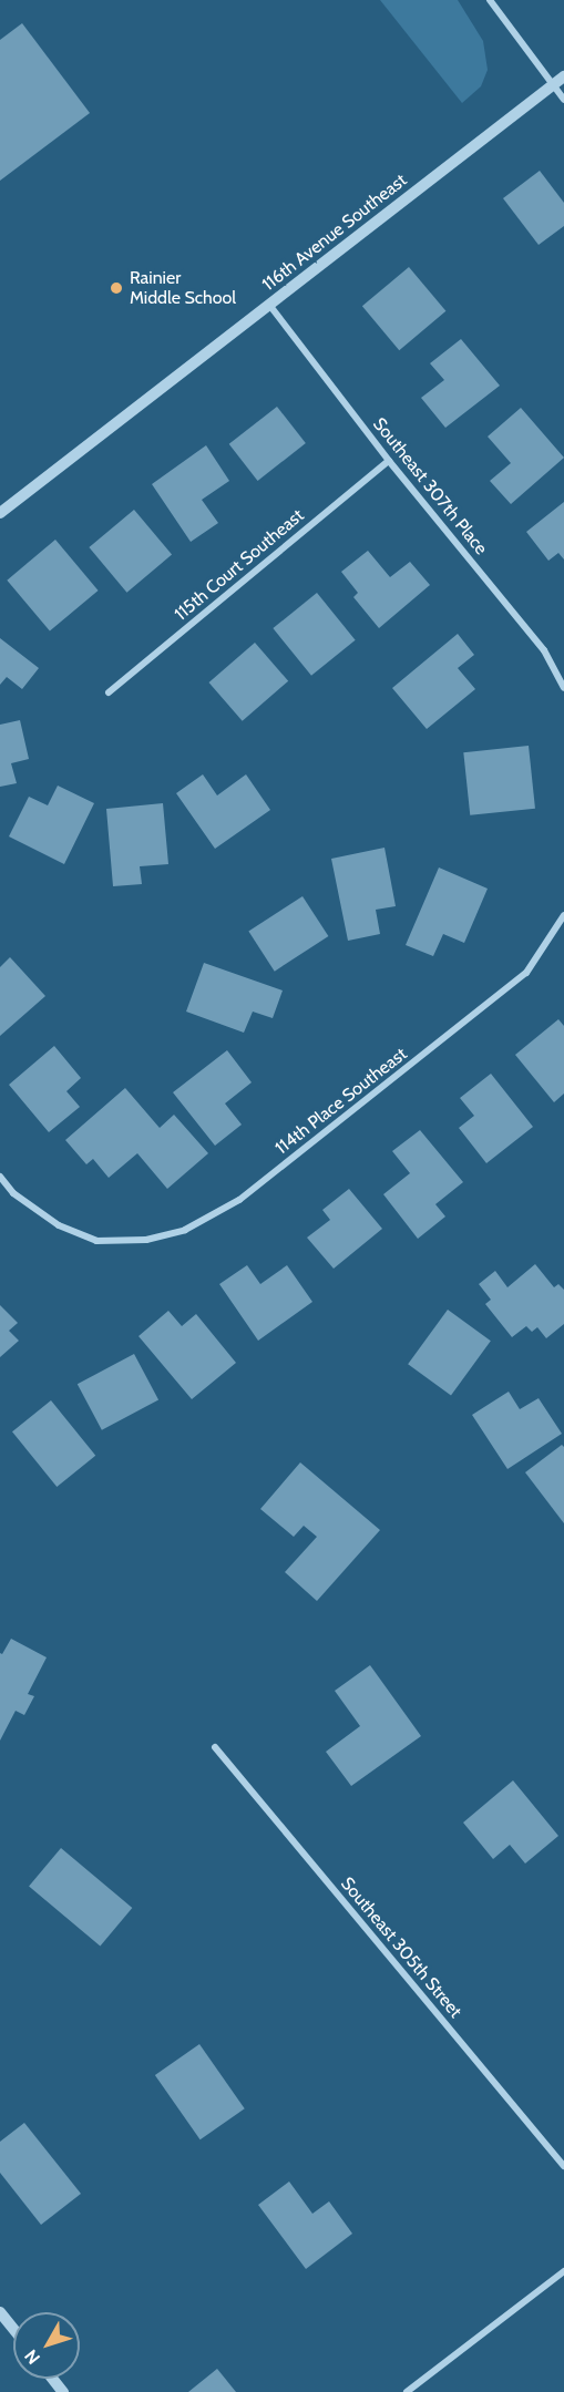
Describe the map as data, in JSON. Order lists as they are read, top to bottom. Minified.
{"streets":{"street":["116th Avenue Southeast","Southeast 307th Place","115th Court Southeast","114th Place Southeast","Southeast 305th Street"]},"crossings":[["116th Avenue Southeast","Southeast 307th Place"],["Southeast 307th Place","115th Court Southeast"]],"places":["Rainier Middle School"],"north":"bottom left"}
